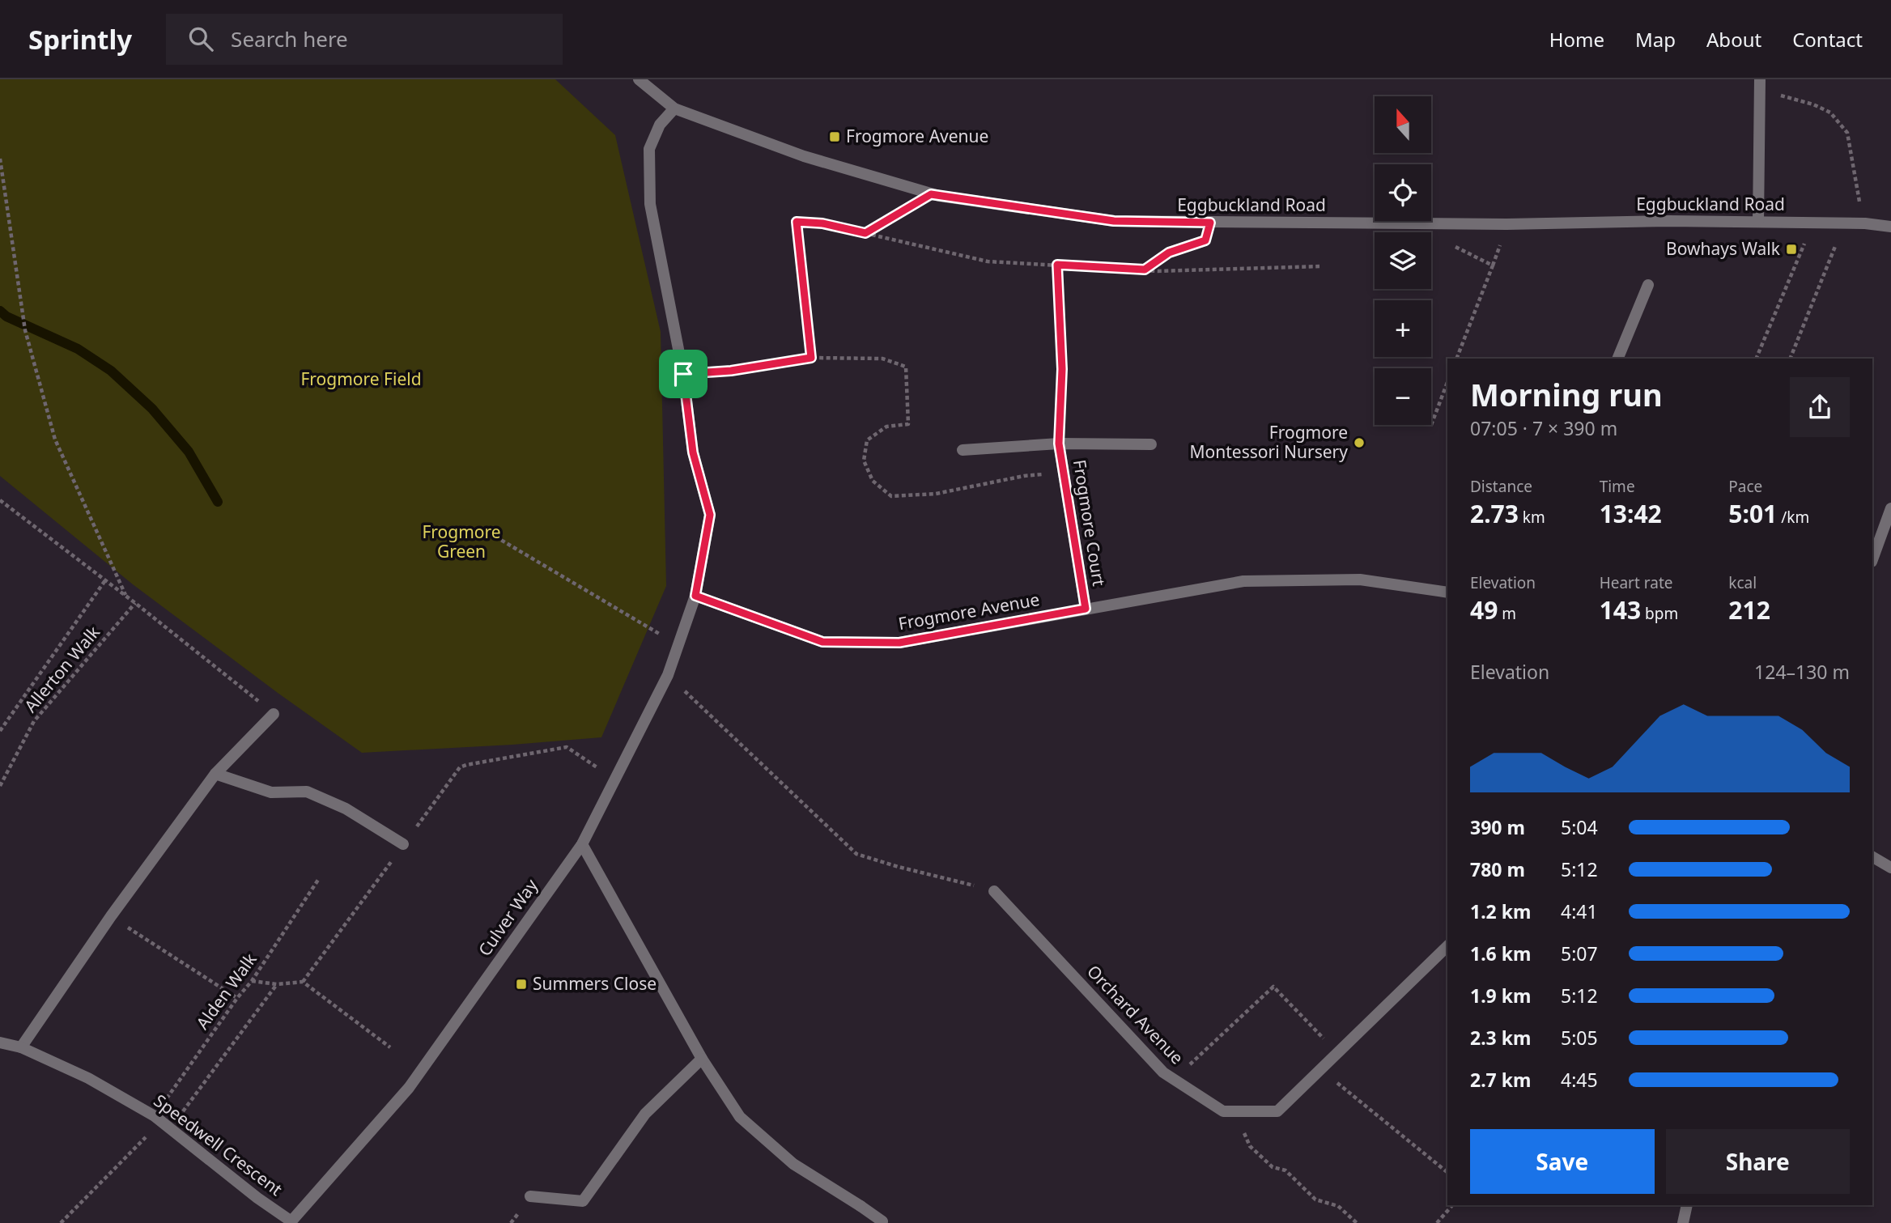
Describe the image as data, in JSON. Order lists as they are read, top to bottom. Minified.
{"streets":{"street":["Eggbuckland Road","Frogmore Court","Frogmore Avenue","Culver Way","Orchard Avenue","Speedwell Crescent"],"path":["Allerton Walk","Alden Walk"]},"crossings":[["Frogmore Court","Frogmore Avenue"],["Frogmore Avenue","Culver Way"],["Culver Way","Speedwell Crescent"],["Alden Walk","Speedwell Crescent"]],"parks":["Frogmore Field","Frogmore Green"],"places":{"transit":["Frogmore Avenue","Bowhays Walk","Summers Close"],"other":["Frogmore Montessori Nursery"]},"north":"top","page":{"header":"Sprintly","search":"Search here","nav":["Home","Map","About","Contact"],"map_buttons":["+","−"],"heading":["Morning run","07:05 · 7 × 390 m"],"stats":[["Distance","2.73 km"],["Time","13:42"],["Pace","5:01 /km"],["Elevation","49 m"],["Heart rate","143 bpm"],["kcal","212"]],"chart":["Elevation","124–130 m"],"list":[{"name":"390 m","note":"5:04"},{"name":"780 m","note":"5:12"},{"name":"1.2 km","note":"4:41"},{"name":"1.6 km","note":"5:07"},{"name":"1.9 km","note":"5:12"},{"name":"2.3 km","note":"5:05"},{"name":"2.7 km","note":"4:45"}],"buttons":["Save","Share"]}}
